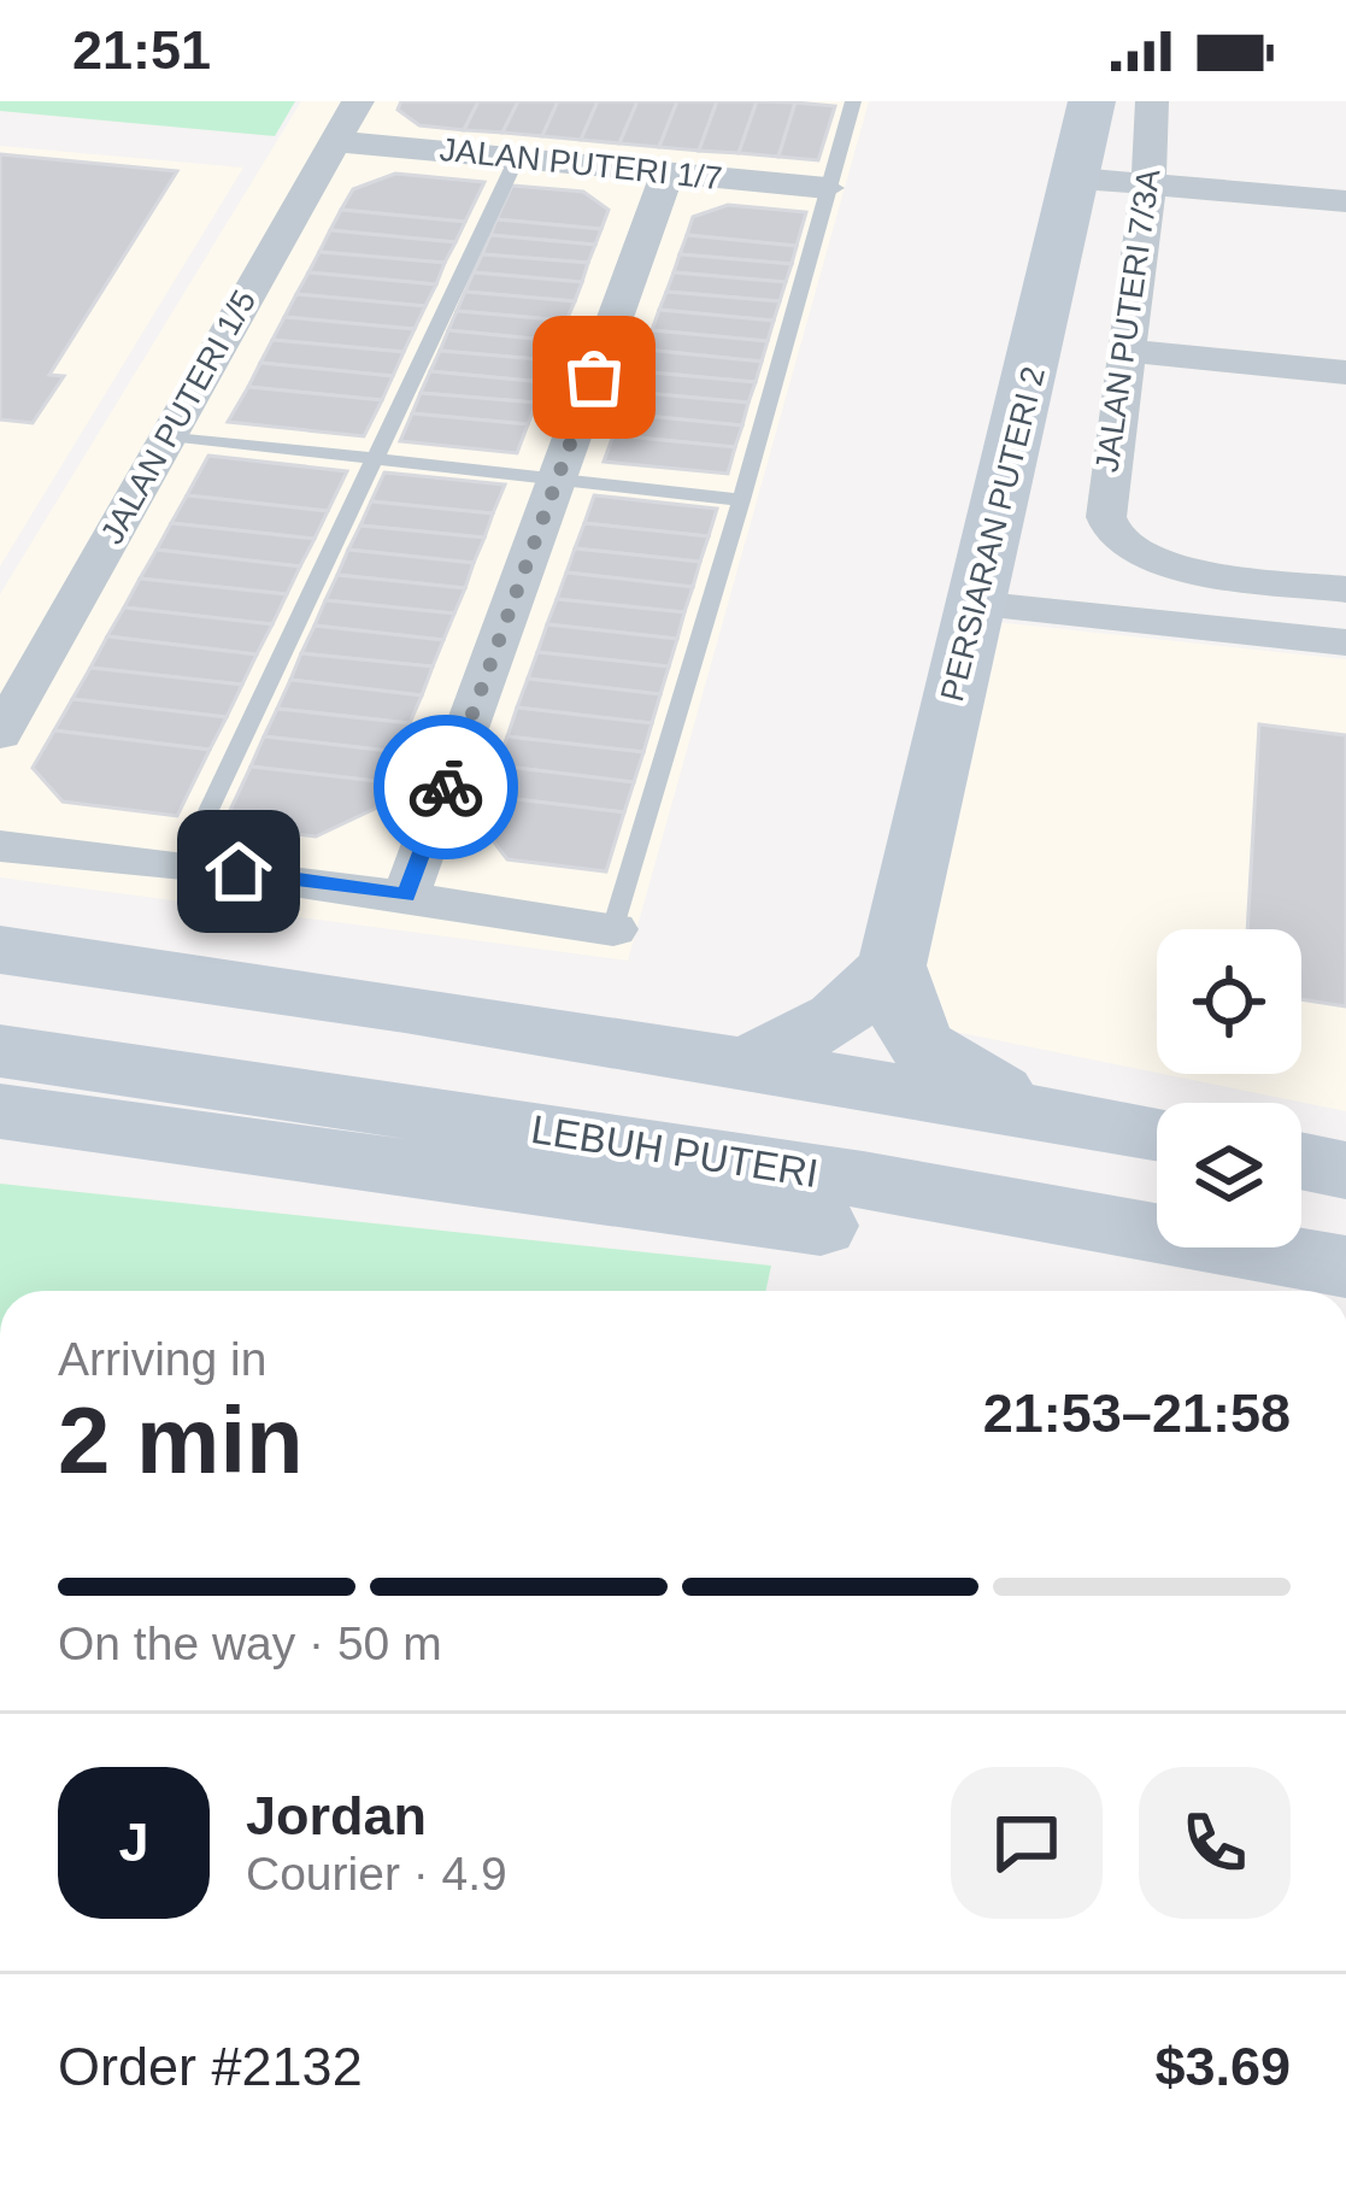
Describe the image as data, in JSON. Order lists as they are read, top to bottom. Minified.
{"streets":{"main road":["PERSIARAN PUTERI 2","LEBUH PUTERI"],"street":["JALAN PUTERI 1/7","JALAN PUTERI 7/3A","JALAN PUTERI 1/5"]},"crossings":[["JALAN PUTERI 1/7","JALAN PUTERI 1/5"]],"page":{"status":"21:51","heading":["2 min","Arriving in","21:53–21:58"],"panel":["Jordan","Courier · 4.9","Order #2132","$3.69"],"bar":"On the way · 50 m","round":"J"}}
